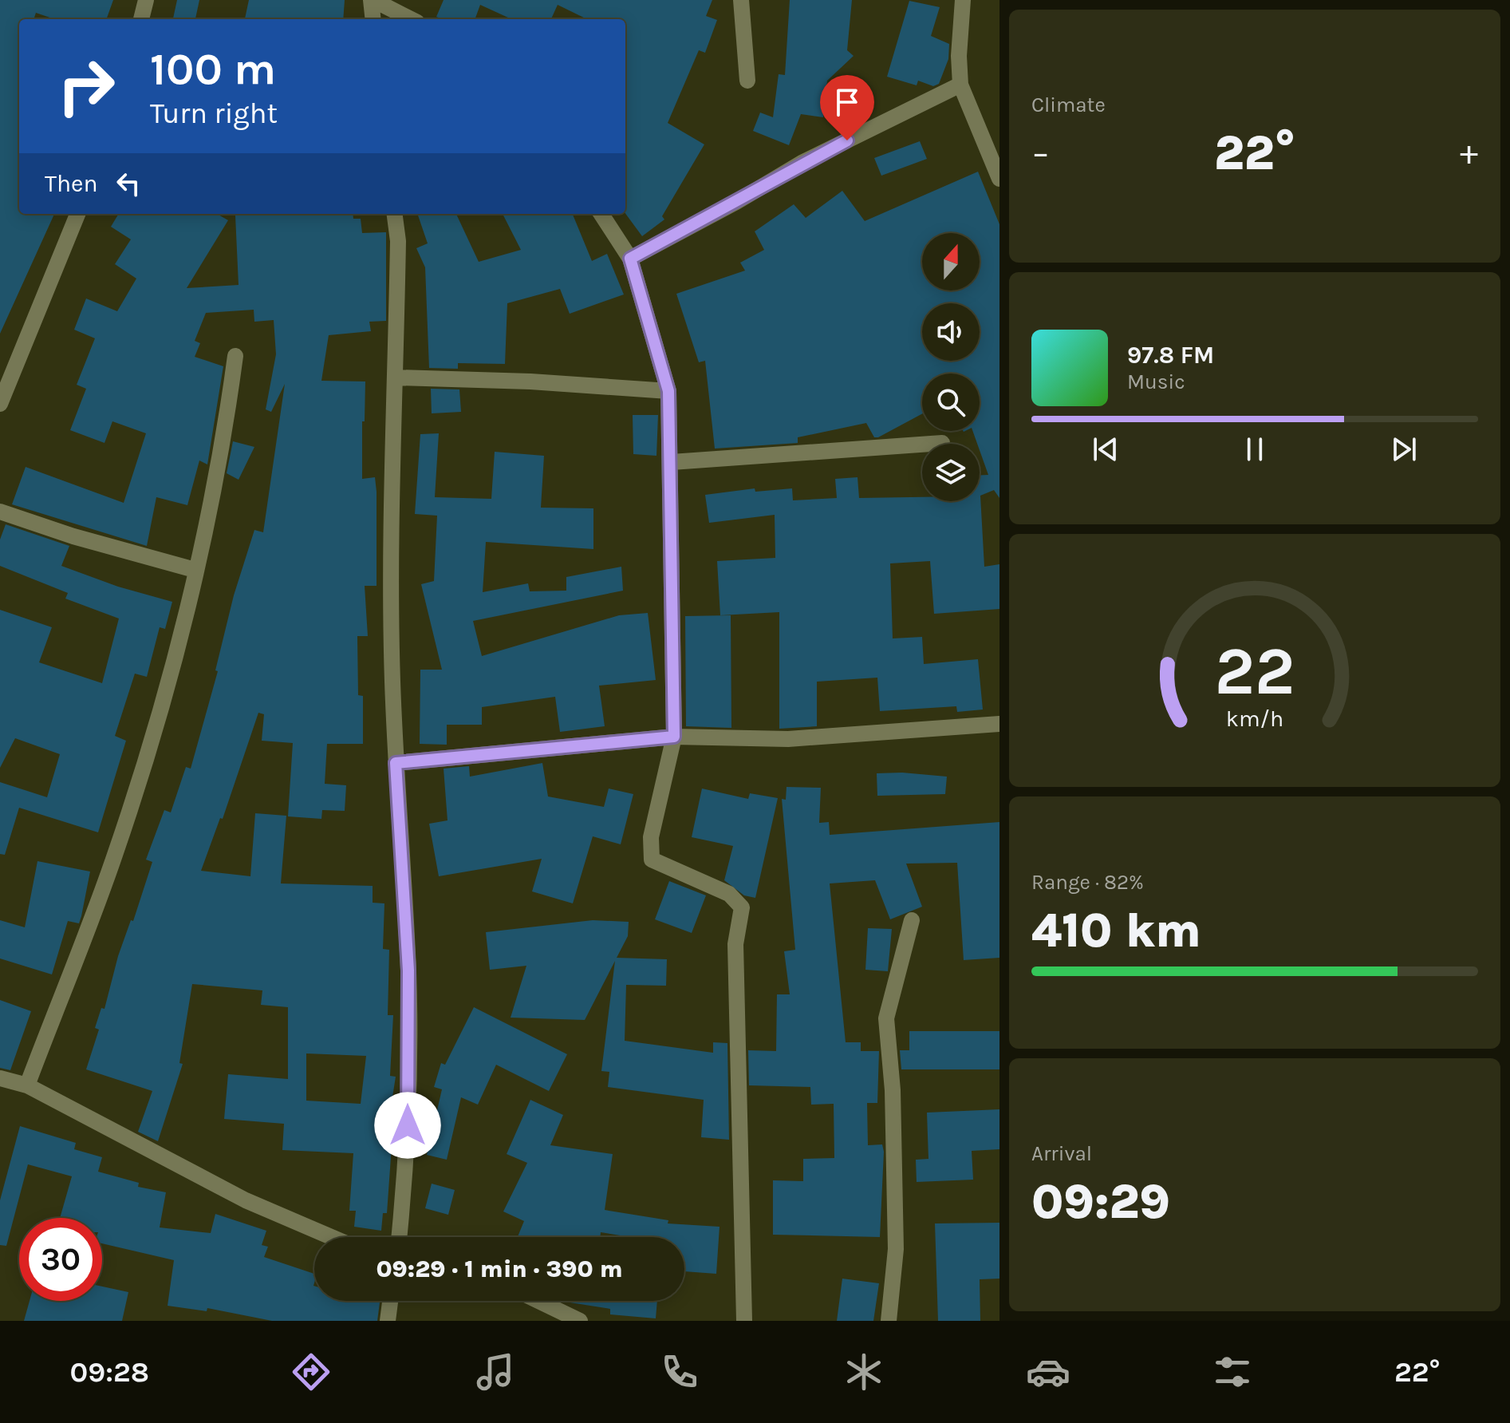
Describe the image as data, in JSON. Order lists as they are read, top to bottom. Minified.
{"north":"top","page":{"tile":["Climate",["Range · 82%","410 km"],["Arrival","09:29"]],"turn":["100 m","Turn right"],"heat":["−","22°","+"],"then":"Then","song":["97.8 FM","Music"],"limit":"30","trip":"09:29 · 1 min · 390 m","tabs":["09:28","22°"],"gauge":["22","km/h"]}}
